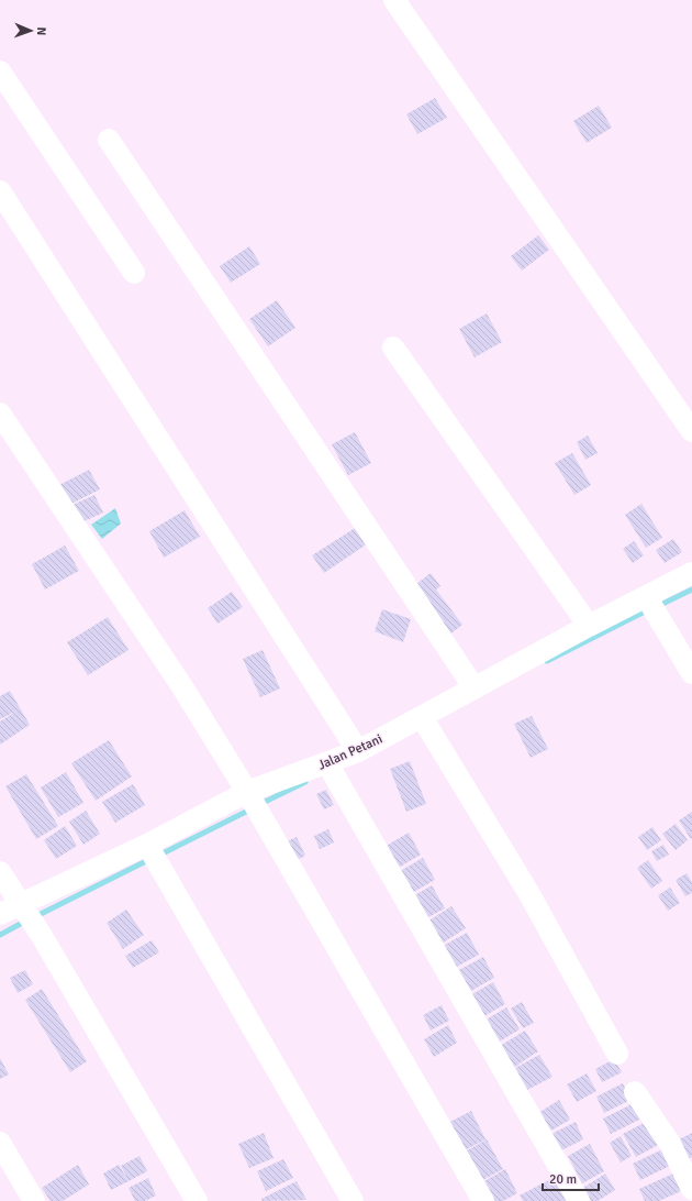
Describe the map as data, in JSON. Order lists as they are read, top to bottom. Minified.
{"streets":{"street":["Jalan Petani"]},"scale_bar":"20 m","north":"right"}
